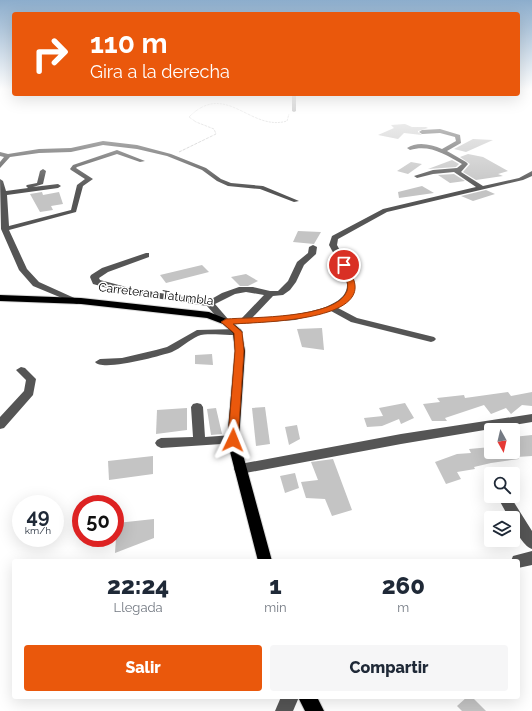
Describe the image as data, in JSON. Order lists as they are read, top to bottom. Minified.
{"streets":{"main road":["Carretera a Tatumbla"]},"north":"bottom","page":{"turn":["110 m","Gira a la derecha"],"speed":"49 km/h","limit":"50","eta":["22:24","Llegada","1","min","260","m"],"buttons":["Salir","Compartir"]}}
